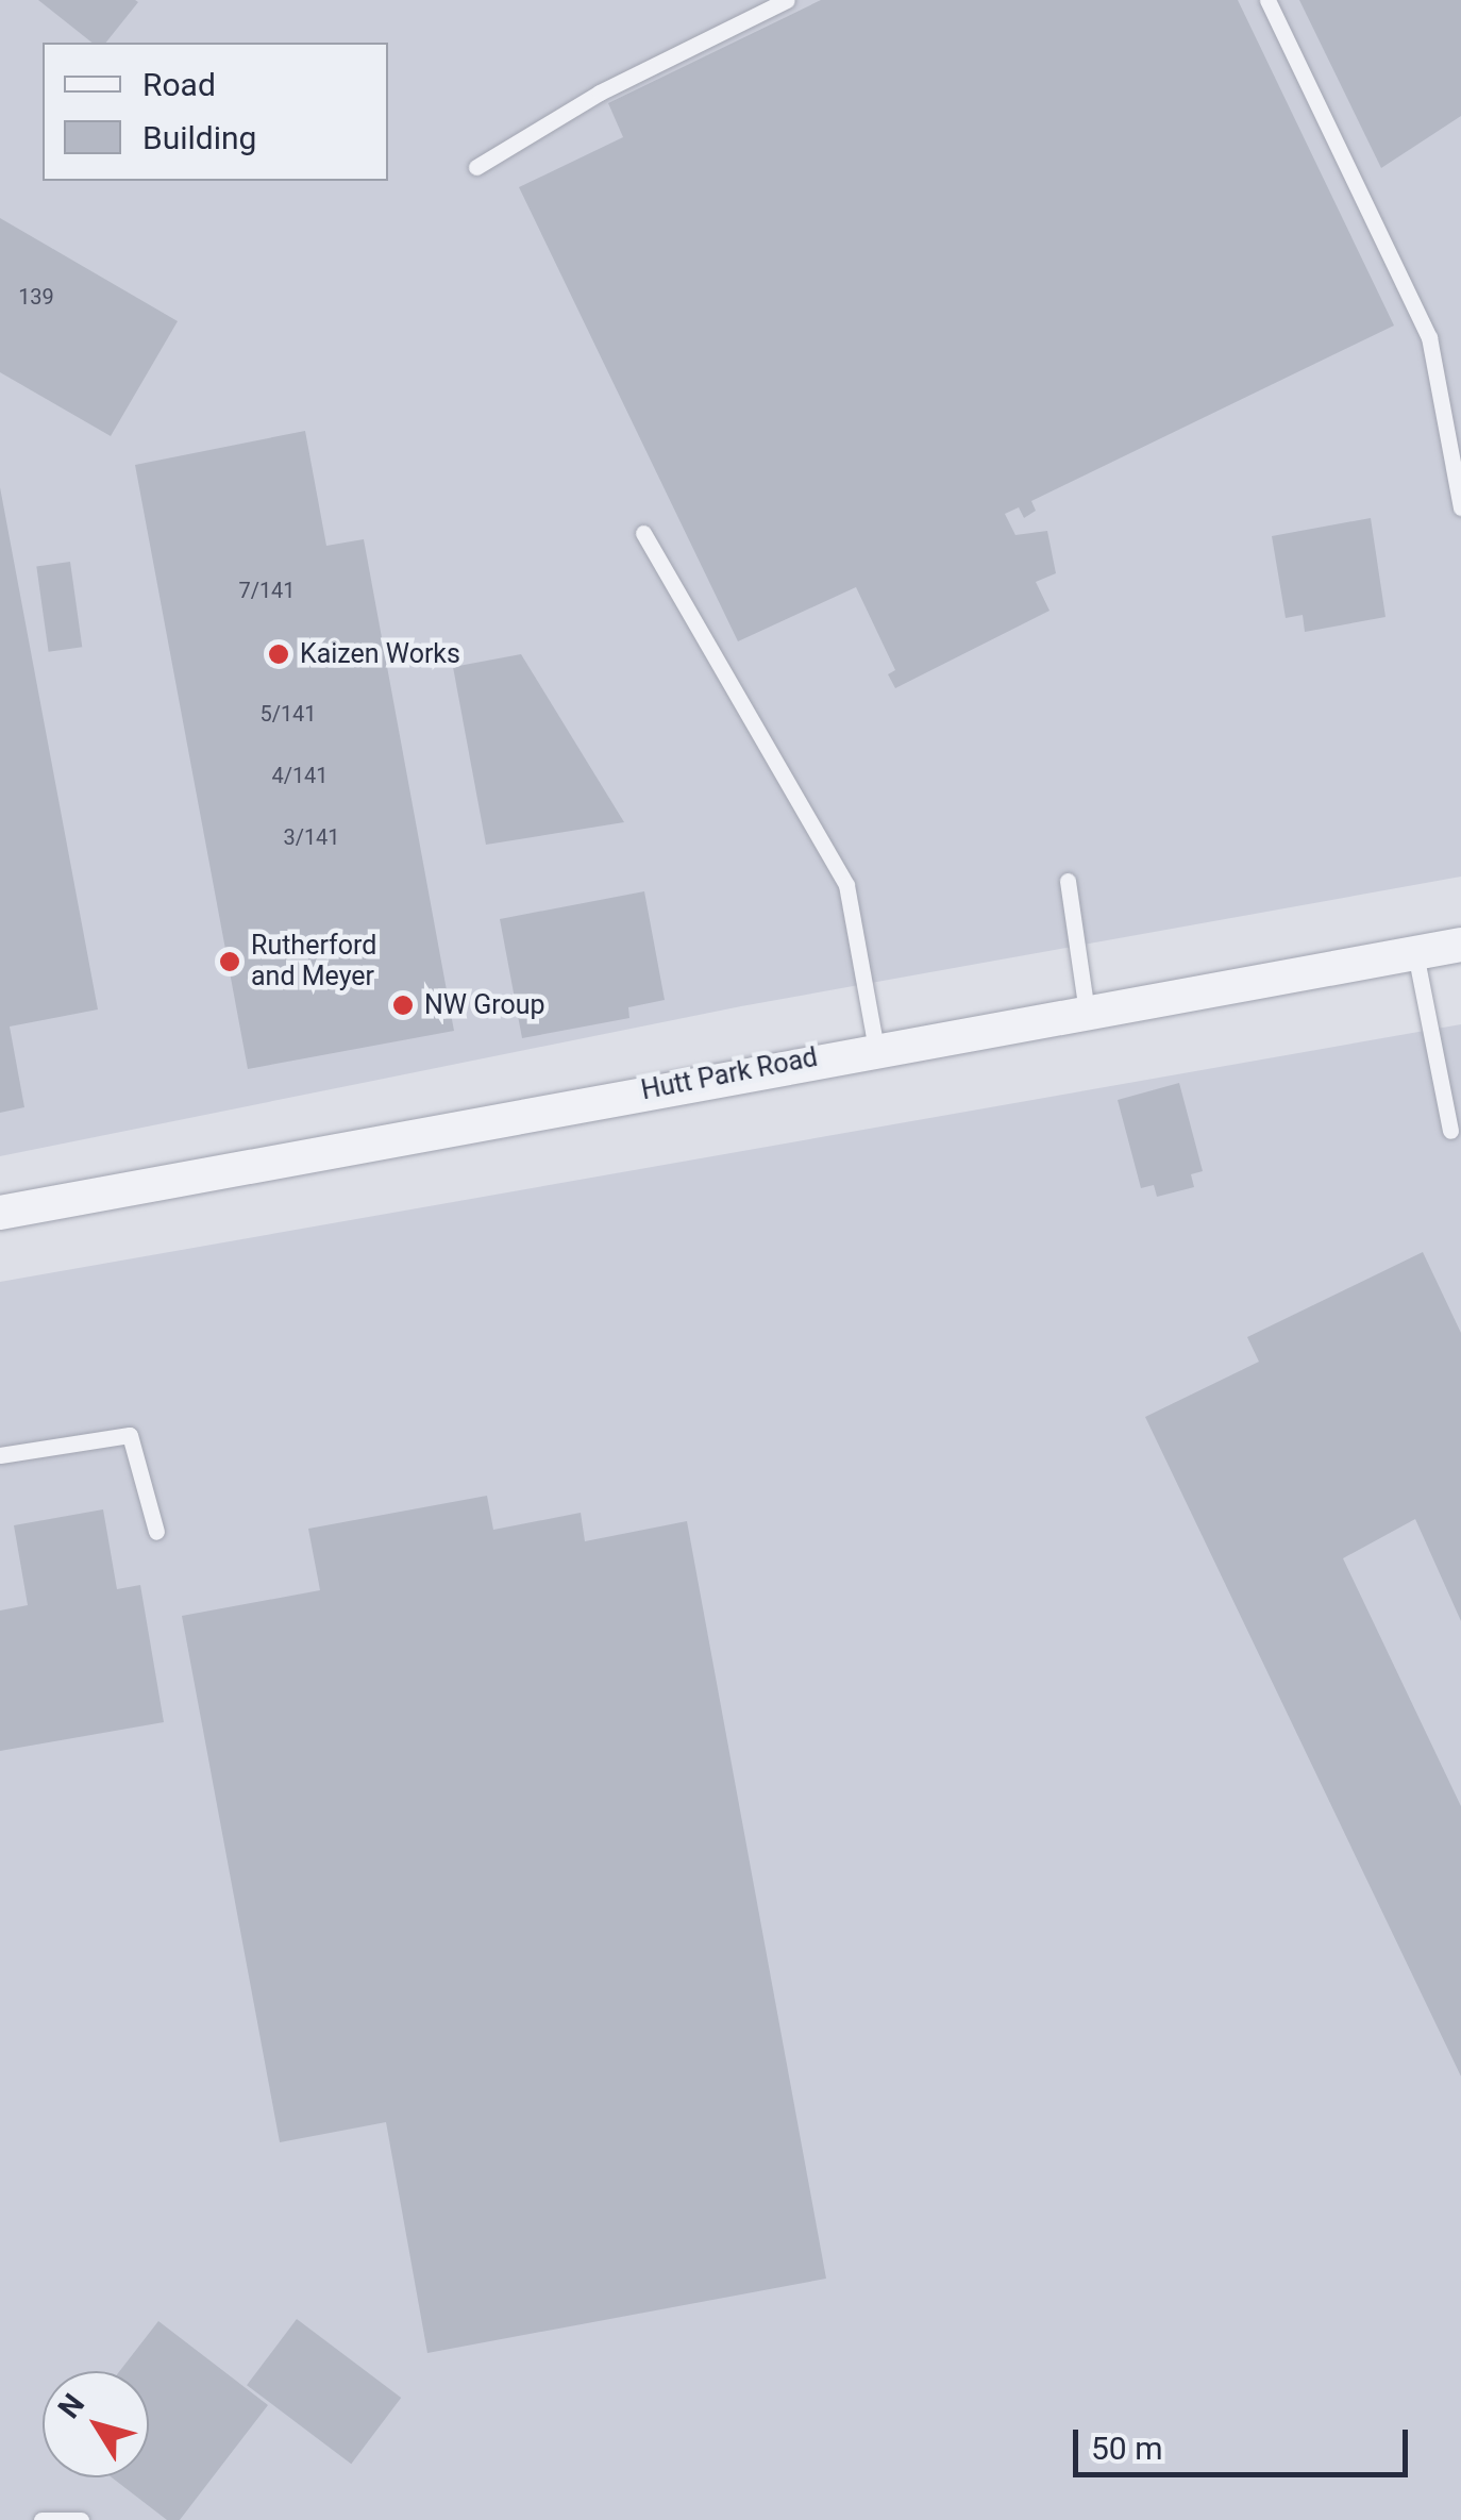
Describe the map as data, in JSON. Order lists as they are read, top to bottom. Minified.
{"streets":{"street":["Hutt Park Road"]},"places":["Kaizen Works","Rutherford and Meyer","NW Group"],"house_numbers":["139","7/141","5/141","4/141","3/141"],"legend":["Road","Building"],"scale_bar":"50 m","north":"top left"}
